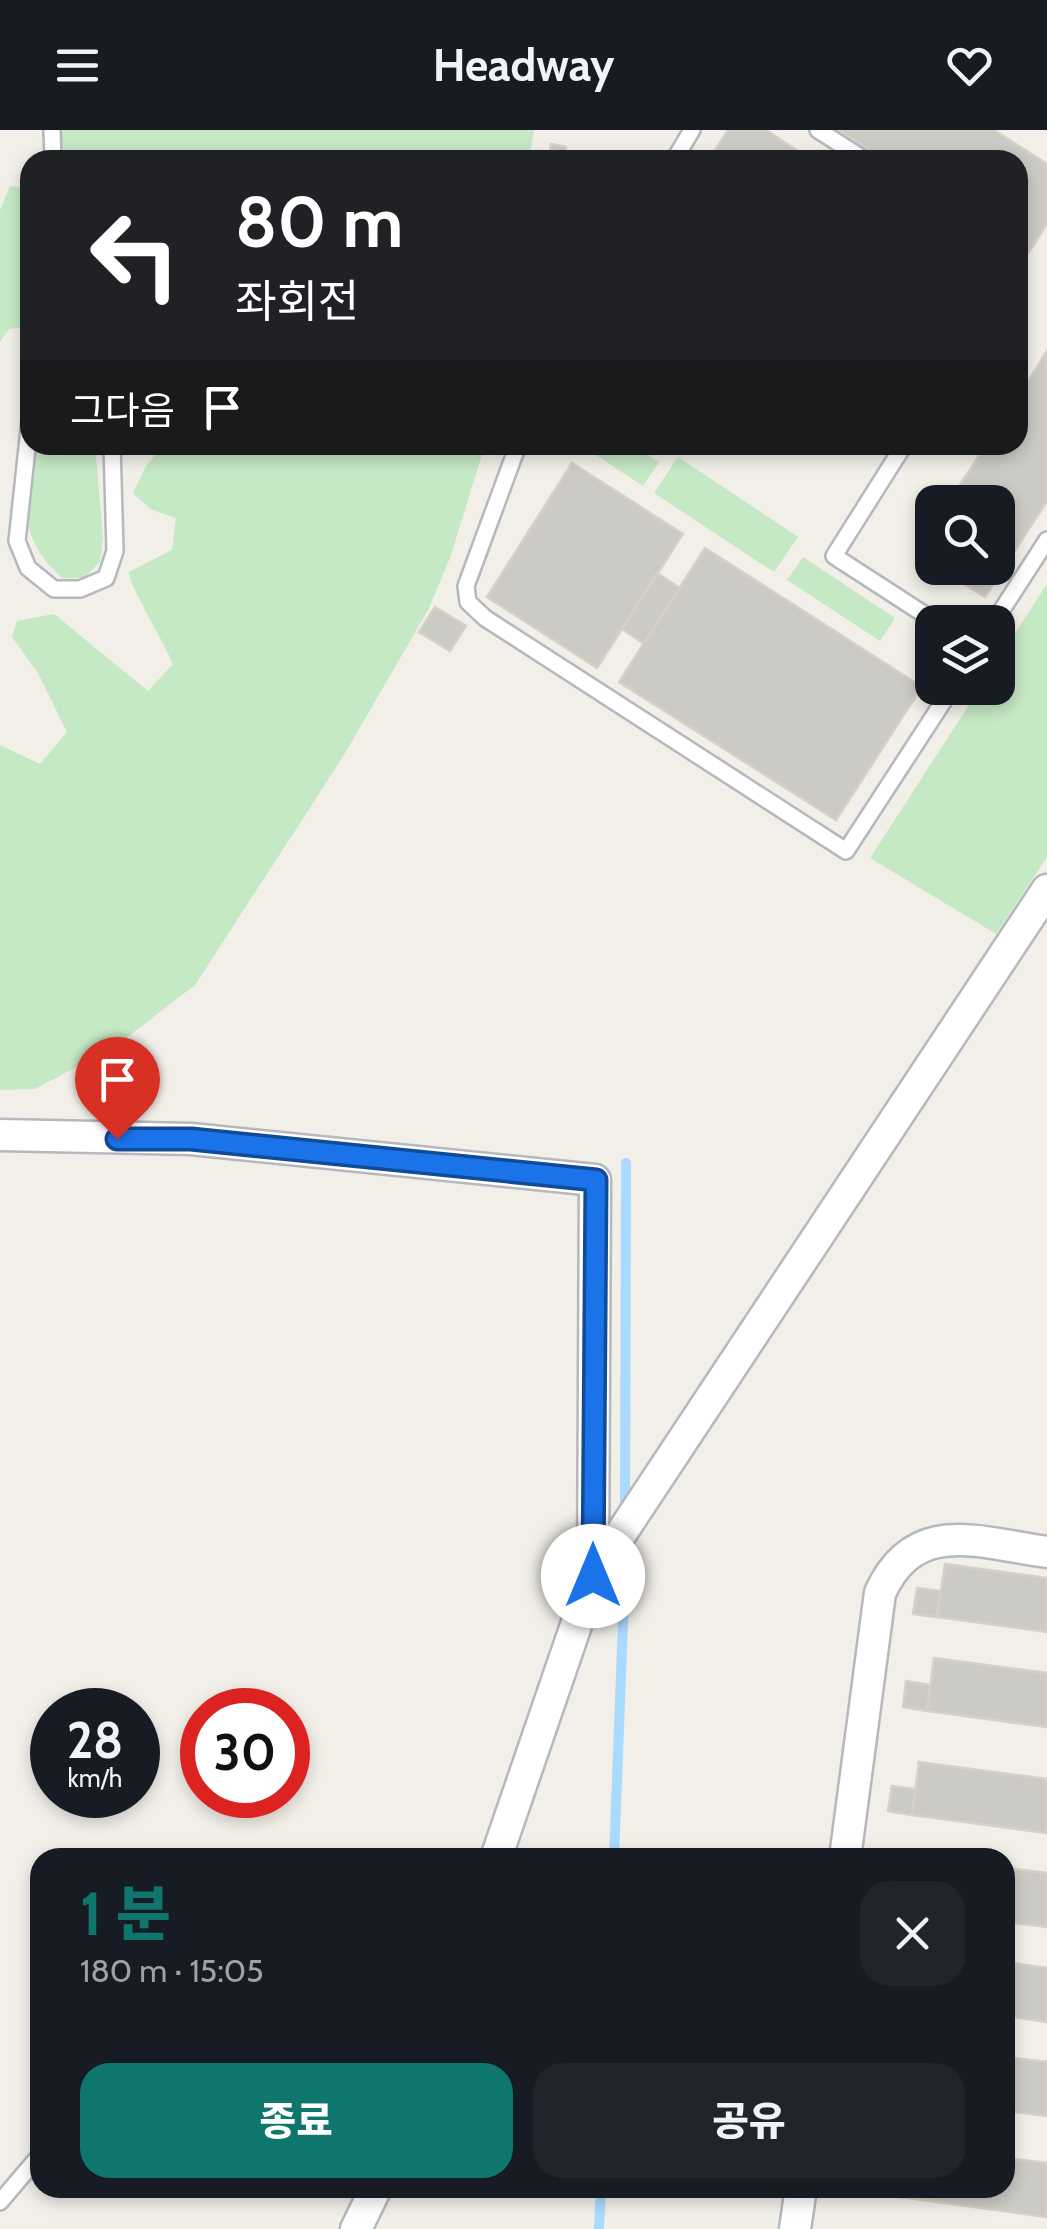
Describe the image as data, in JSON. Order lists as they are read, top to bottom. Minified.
{"page":{"header":"Headway","turn":["80 m","좌회전"],"then":"그다음","speed":"28 km/h","limit":"30","heading":["1 분","180 m · 15:05"],"buttons":["종료","공유"]}}
